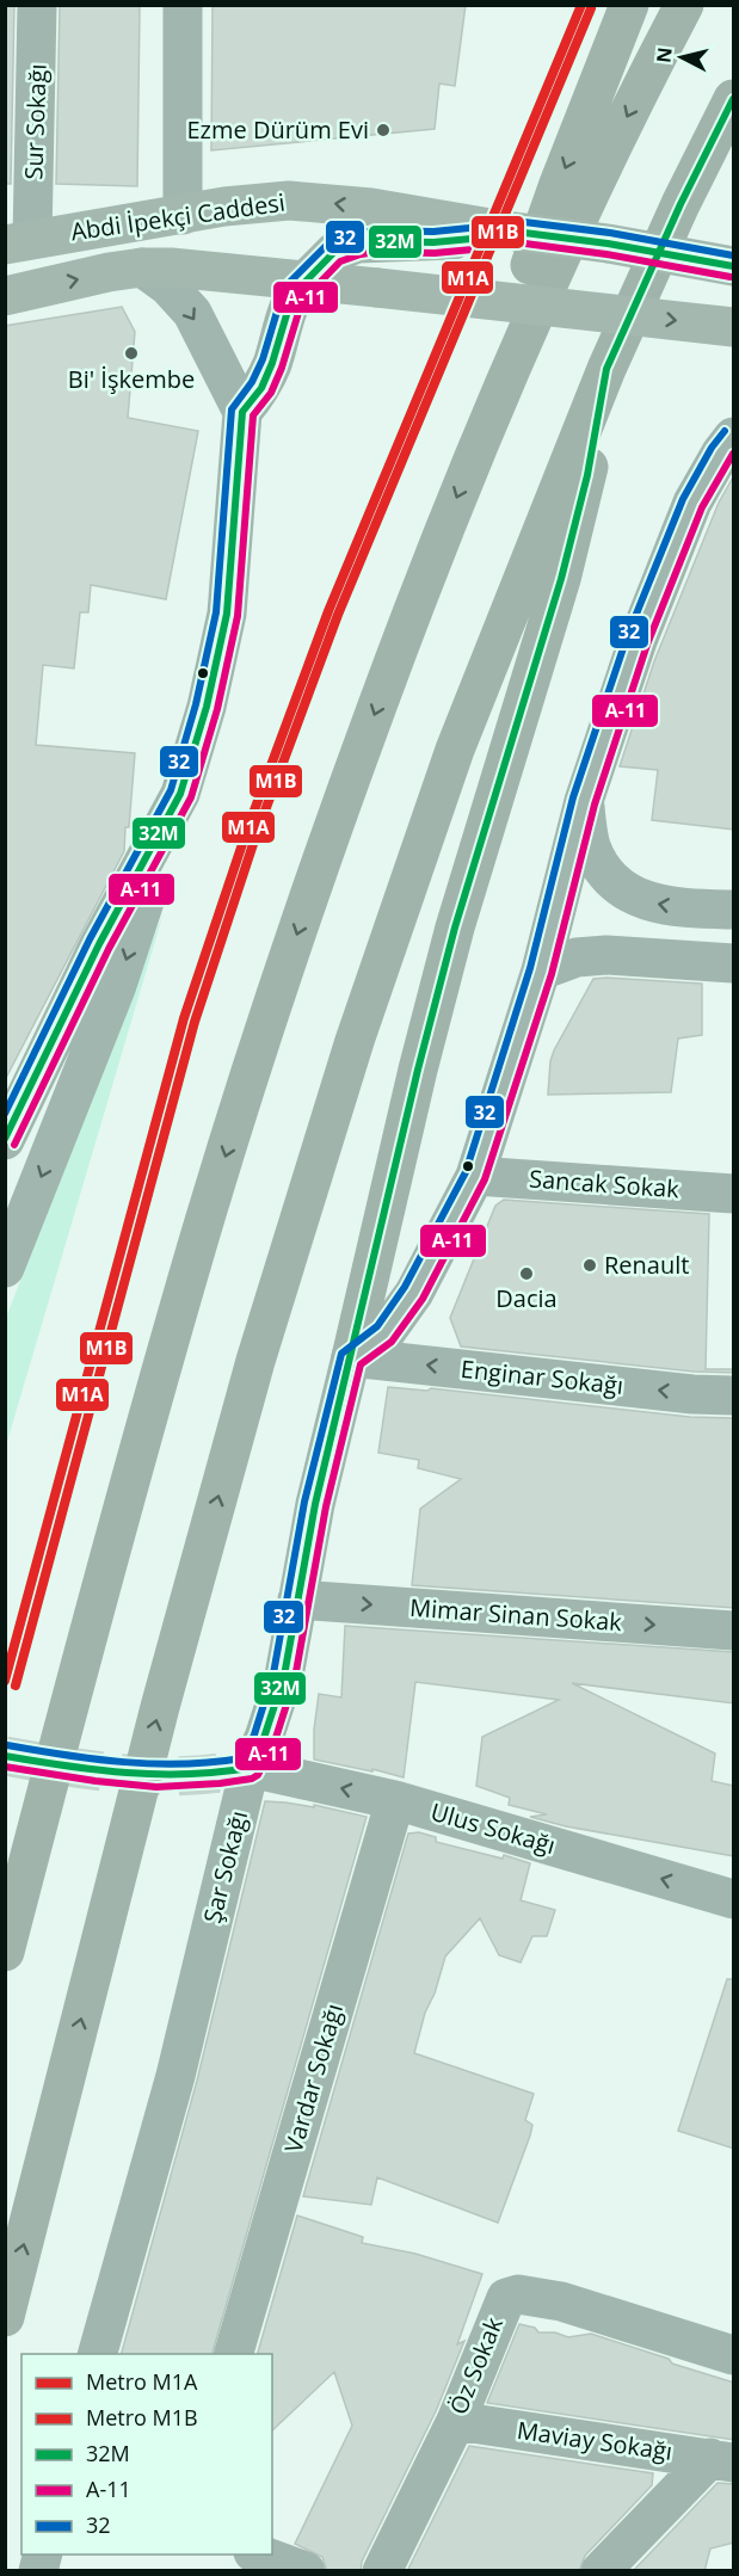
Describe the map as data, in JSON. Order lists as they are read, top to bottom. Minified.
{"streets":{"main road":["Abdi İpekçi Caddesi"],"street":["Sur Sokağı","Sancak Sokak","Enginar Sokağı","Mimar Sinan Sokak","Ulus Sokağı","Şar Sokağı","Vardar Sokağı","Öz Sokak","Maviay Sokağı"]},"crossings":[["Sur Sokağı","Abdi İpekçi Caddesi"],["Enginar Sokağı","Şar Sokağı"],["Mimar Sinan Sokak","Şar Sokağı"],["Ulus Sokağı","Şar Sokağı"],["Ulus Sokağı","Vardar Sokağı"],["Öz Sokak","Maviay Sokağı"]],"one_way":["Enginar Sokağı","Mimar Sinan Sokak","Ulus Sokağı"],"places":["Ezme Dürüm Evi","Bi' İşkembe","Renault","Dacia"],"lines":["metro line M1A","metro line M1B","transit line 32M","transit line 32","transit line A-11"],"legend":["Metro M1A","Metro M1B","32M","A-11","32"],"north":"left"}
